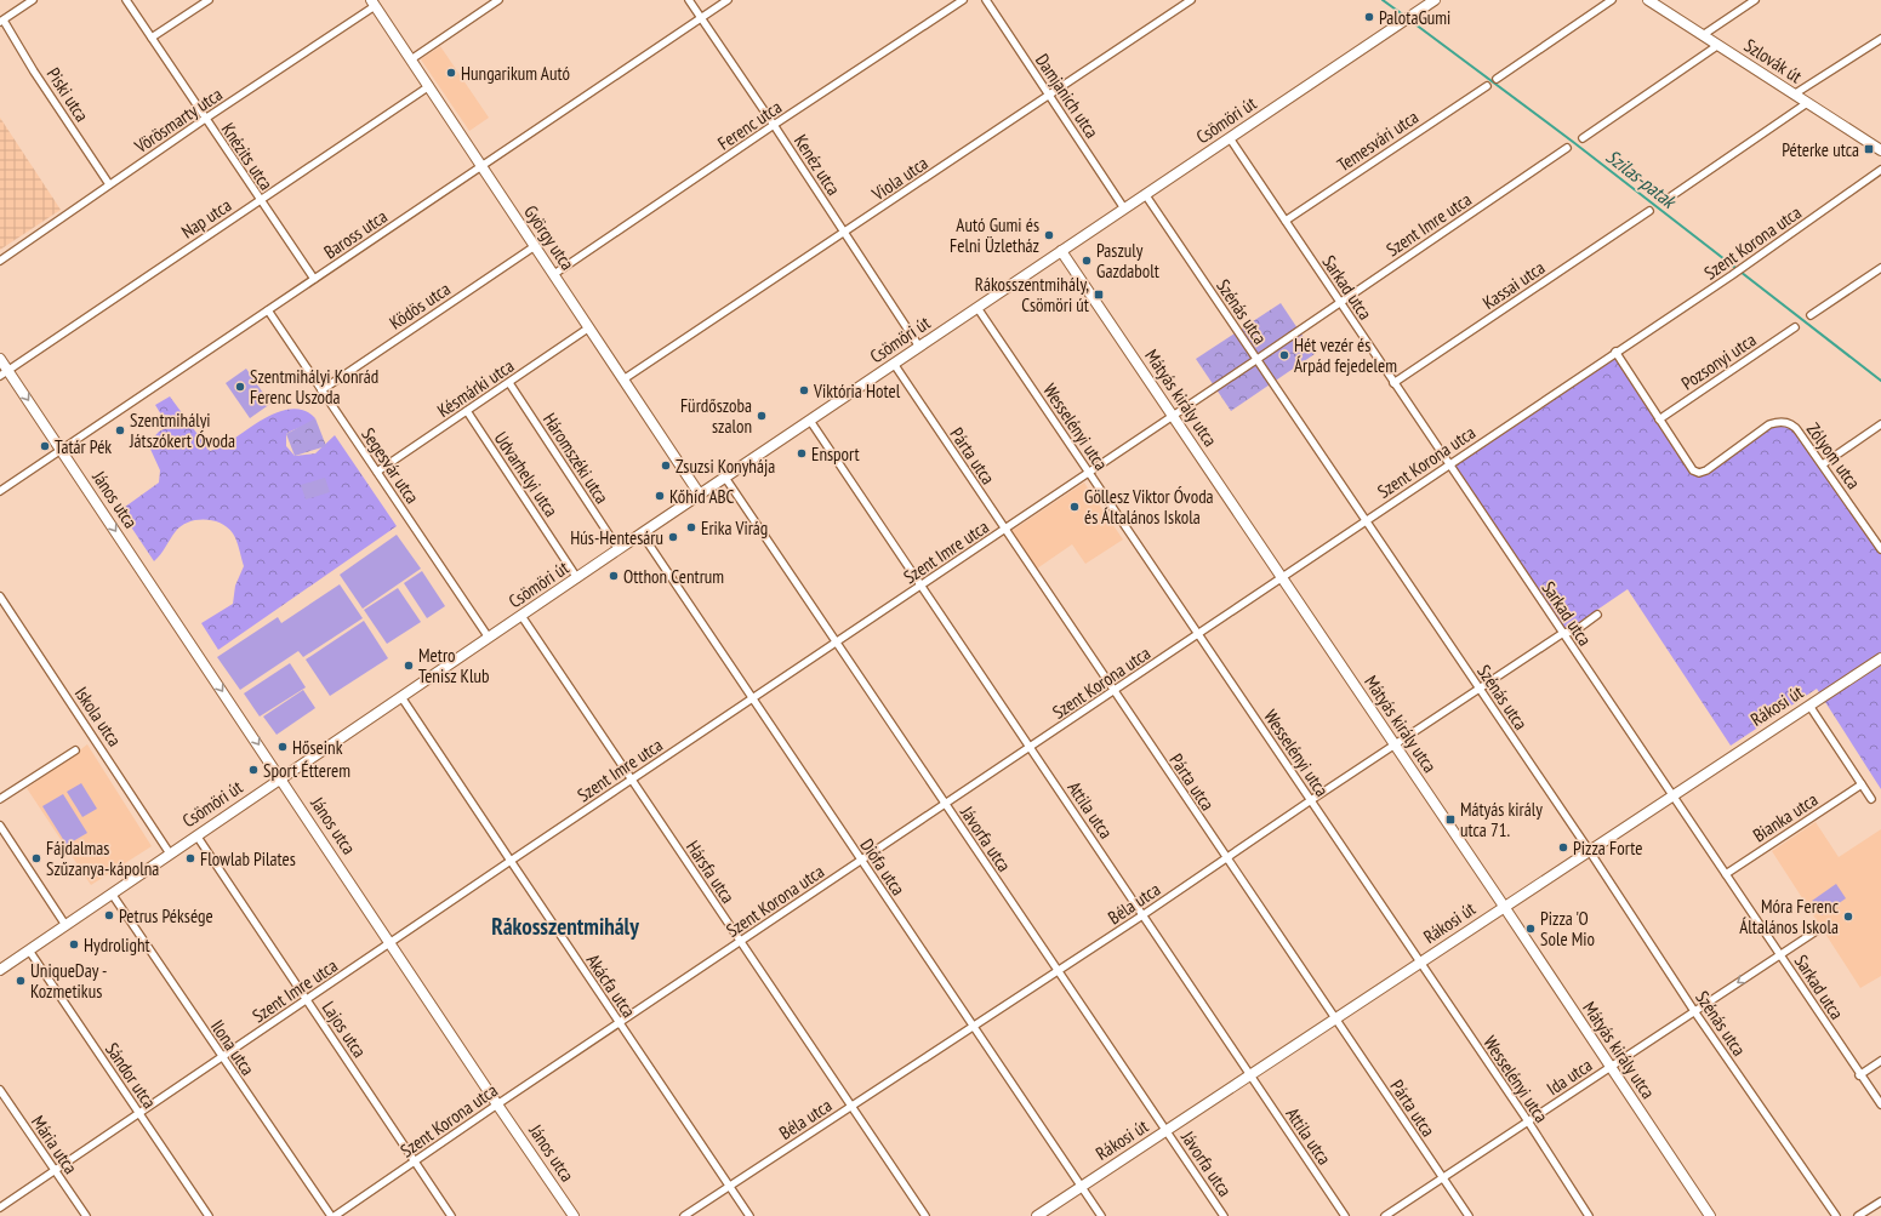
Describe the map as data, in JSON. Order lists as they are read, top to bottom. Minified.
{"streets":{"main road":["Szlovák út","Csömöri út","György utca","Mátyás király utca","János utca","Rákosi út"],"street":["Piski utca","Damjanich utca","Vörösmarty utca","Ferenc utca","Temesvári utca","Knézits utca","Kenéz utca","Viola utca","Nap utca","Szent Imre utca","Baross utca","Szent Korona utca","Kassai utca","Sarkad utca","Ködös utca","Szénás utca","Pozsonyi utca","Késmárki utca","Wesselényi utca","Párta utca","Zólyom utca","Háromszéki utca","Segesvár utca","Udvarhelyi utca","Iskola utca","Attila utca","Bianka utca","Jávorfa utca","Diófa utca","Hársfa utca","Béla utca","Akácfa utca","Lajos utca","Ilona utca","Sándor utca","Ida utca","Mária utca"]},"crossings":[["Piski utca","Vörösmarty utca"],["Damjanich utca","Csömöri út"],["Damjanich utca","Viola utca"],["Vörösmarty utca","Knézits utca"],["Vörösmarty utca","György utca"],["Csömöri út","Kenéz utca"],["Csömöri út","György utca"],["Csömöri út","Sarkad utca"],["Csömöri út","Szénás utca"],["Csömöri út","Mátyás király utca"],["Csömöri út","Wesselényi utca"],["Csömöri út","Párta utca"],["Csömöri út","Háromszéki utca"],["Csömöri út","Segesvár utca"],["Csömöri út","Udvarhelyi utca"],["Csömöri út","János utca"],["Csömöri út","Iskola utca"],["Csömöri út","Attila utca"],["Csömöri út","Jávorfa utca"],["Csömöri út","Diófa utca"],["Csömöri út","Hársfa utca"],["Csömöri út","Akácfa utca"],["Csömöri út","Lajos utca"],["Csömöri út","Ilona utca"],["Csömöri út","Sándor utca"],["Ferenc utca","Kenéz utca"],["Ferenc utca","György utca"],["Temesvári utca","Sarkad utca"],["Knézits utca","Nap utca"],["Knézits utca","Baross utca"],["Kenéz utca","Viola utca"],["Kenéz utca","Baross utca"],["Viola utca","György utca"],["Nap utca","György utca"],["Nap utca","János utca"],["Szent Imre utca","Sarkad utca"],["Szent Imre utca","Szénás utca"],["Szent Imre utca","Mátyás király utca"],["Szent Imre utca","Wesselényi utca"],["Szent Imre utca","Párta utca"],["Szent Imre utca","János utca"],["Szent Imre utca","Attila utca"],["Szent Imre utca","Jávorfa utca"],["Szent Imre utca","Diófa utca"],["Szent Imre utca","Hársfa utca"],["Szent Imre utca","Akácfa utca"],["Szent Imre utca","Lajos utca"],["Szent Imre utca","Ilona utca"],["Szent Imre utca","Sándor utca"],["Szent Imre utca","Mária utca"],["Baross utca","György utca"],["Baross utca","Segesvár utca"],["Baross utca","János utca"],["György utca","Ködös utca"],["György utca","Késmárki utca"],["Szent Korona utca","Sarkad utca"],["Szent Korona utca","Szénás utca"],["Szent Korona utca","Mátyás király utca"],["Szent Korona utca","Wesselényi utca"],["Szent Korona utca","Párta utca"],["Szent Korona utca","Zólyom utca"],["Szent Korona utca","János utca"],["Szent Korona utca","Attila utca"],["Szent Korona utca","Jávorfa utca"],["Szent Korona utca","Diófa utca"],["Szent Korona utca","Hársfa utca"],["Szent Korona utca","Akácfa utca"],["Szent Korona utca","Lajos utca"],["Szent Korona utca","Ilona utca"],["Kassai utca","Sarkad utca"],["Sarkad utca","Rákosi út"],["Sarkad utca","Bianka utca"],["Sarkad utca","Béla utca"],["Sarkad utca","Ida utca"],["Ködös utca","Segesvár utca"],["Szénás utca","Rákosi út"],["Szénás utca","Béla utca"],["Szénás utca","Ida utca"],["Pozsonyi utca","Zólyom utca"],["Késmárki utca","Háromszéki utca"],["Késmárki utca","Segesvár utca"],["Késmárki utca","Udvarhelyi utca"],["Mátyás király utca","Rákosi út"],["Mátyás király utca","Béla utca"],["Mátyás király utca","Ida utca"],["Wesselényi utca","Rákosi út"],["Wesselényi utca","Béla utca"],["Wesselényi utca","Ida utca"],["Párta utca","Rákosi út"],["Párta utca","Béla utca"],["Párta utca","Ida utca"],["Rákosi út","Attila utca"],["Rákosi út","Jávorfa utca"],["Rákosi út","Diófa utca"],["Attila utca","Béla utca"],["Jávorfa utca","Béla utca"],["Diófa utca","Béla utca"],["Hársfa utca","Béla utca"],["Béla utca","Akácfa utca"]],"one_way":["János utca"],"districts":["Rákosszentmihály"],"water":["Szilas-patak"],"places":{"other":["PalotaGumi","Hungarikum Autó","Autó Gumi és Felni Üzletház","Paszuly Gazdabolt","Hét vezér és Árpád fejedelem","Szentmihályi Konrád Ferenc Uszoda","Viktória Hotel","Fürdőszoba szalon","Szentmihályi Játszókert Óvoda","Tatár Pék","Ensport","Zsuzsi Konyhája","Kőhíd ABC","Göllesz Viktor Óvoda és Általános Iskola","Erika Virág","Hús-Hentesáru","Otthon Centrum","Metro Tenisz Klub","Hőseink","Sport Étterem","Pizza Forte","Fájdalmas Szűzanya-kápolna","Flowlab Pilates","Petrus Péksége","Móra Ferenc Általános Iskola","Pizza 'O Sole Mio","Hydrolight","UniqueDay - Kozmetikus"],"transit":["Péterke utca","Rákosszentmihály, Csömöri út","Mátyás király utca 71."]}}
